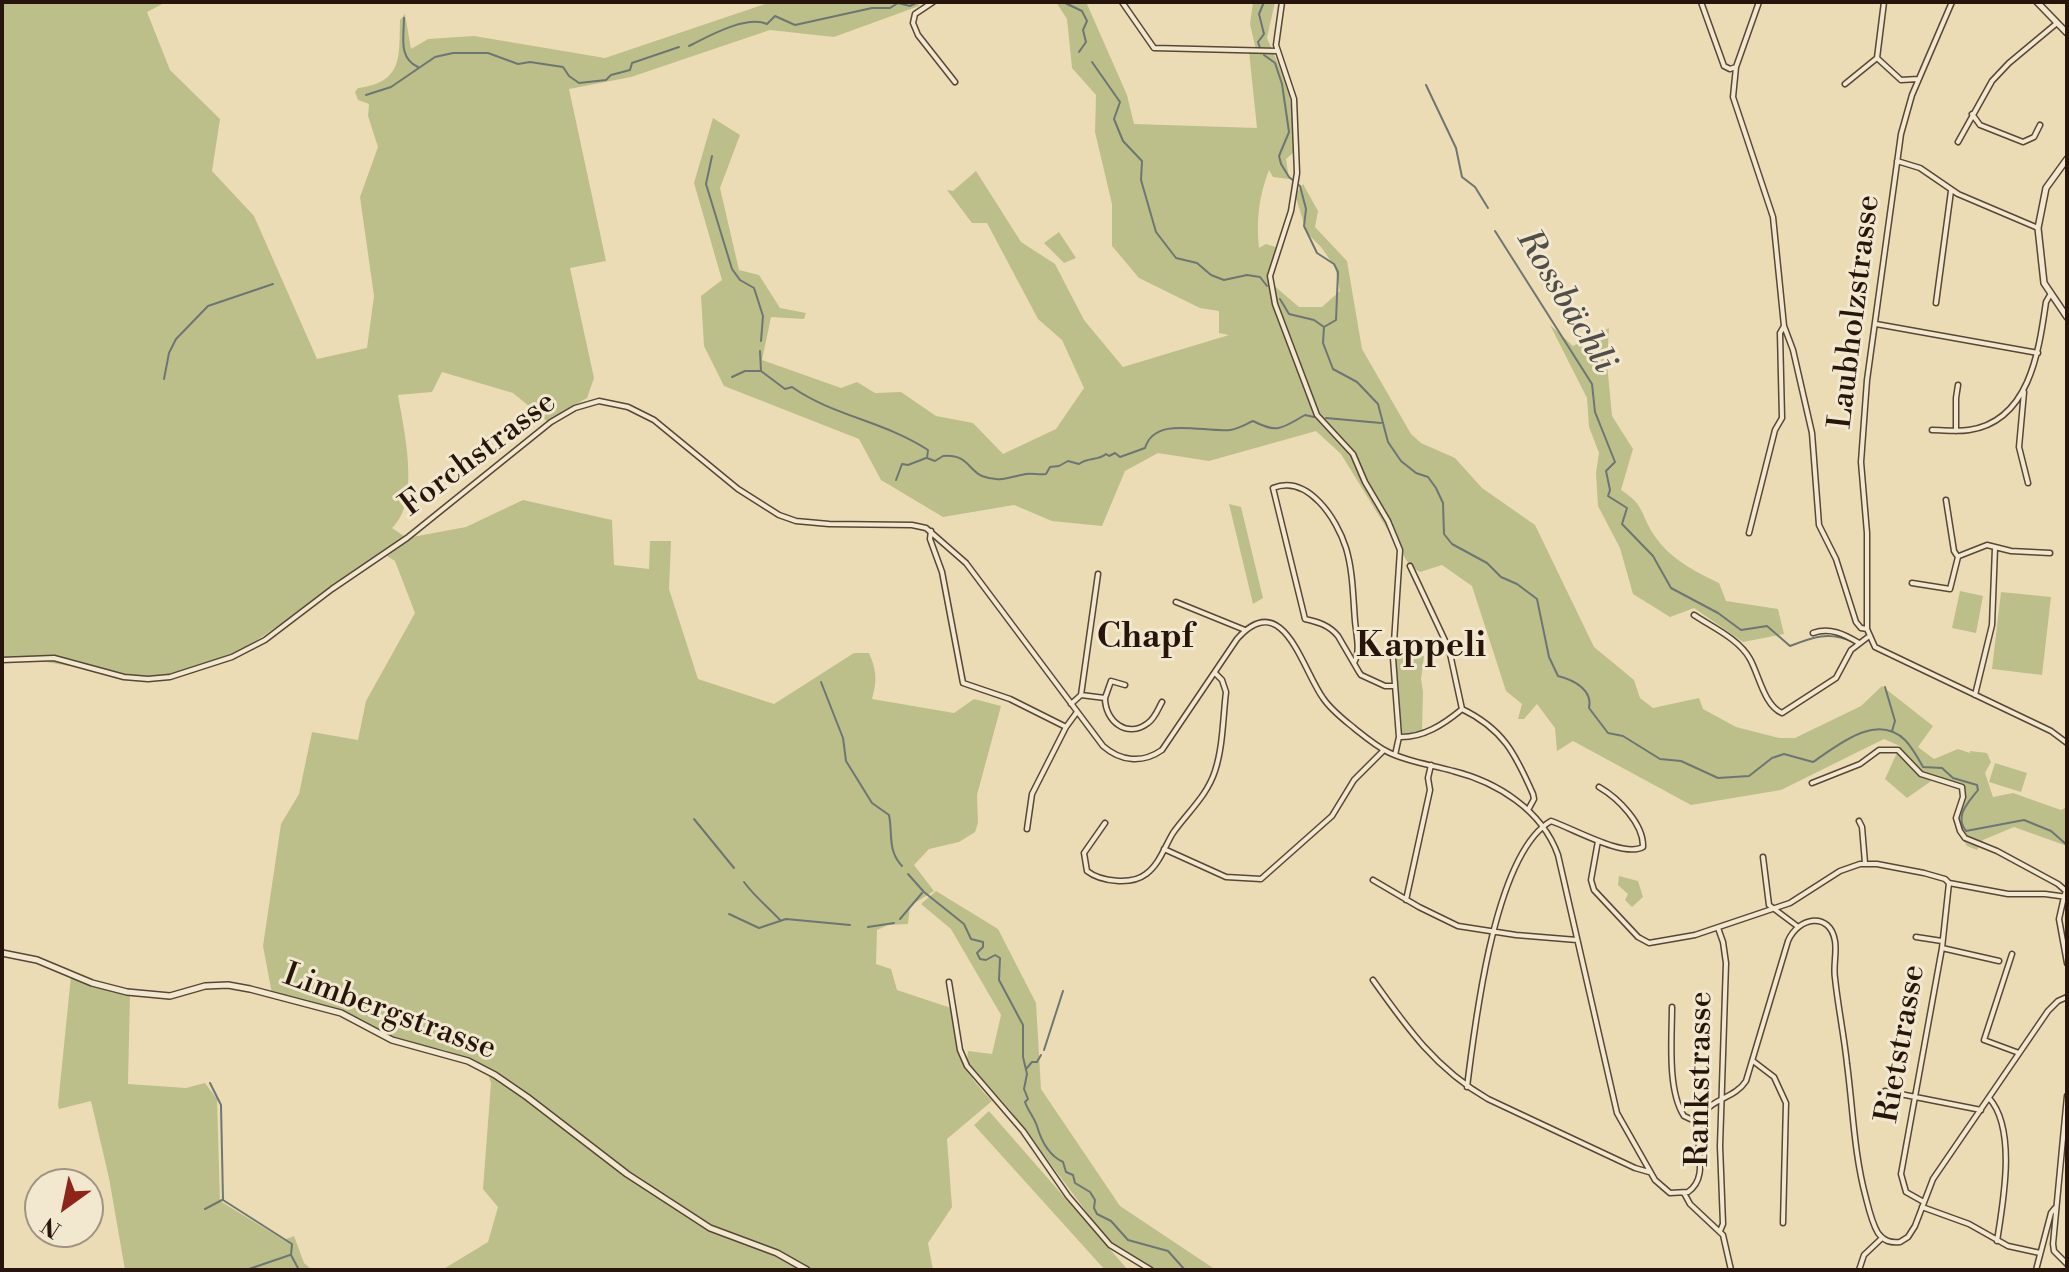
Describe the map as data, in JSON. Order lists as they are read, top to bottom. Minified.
{"streets":{"street":["Laubholzstrasse","Forchstrasse","Limbergstrasse","Rietstrasse","Rankstrasse"]},"districts":["Chapf","Kappeli"],"water":["Rossbächli"],"north":"bottom left"}
